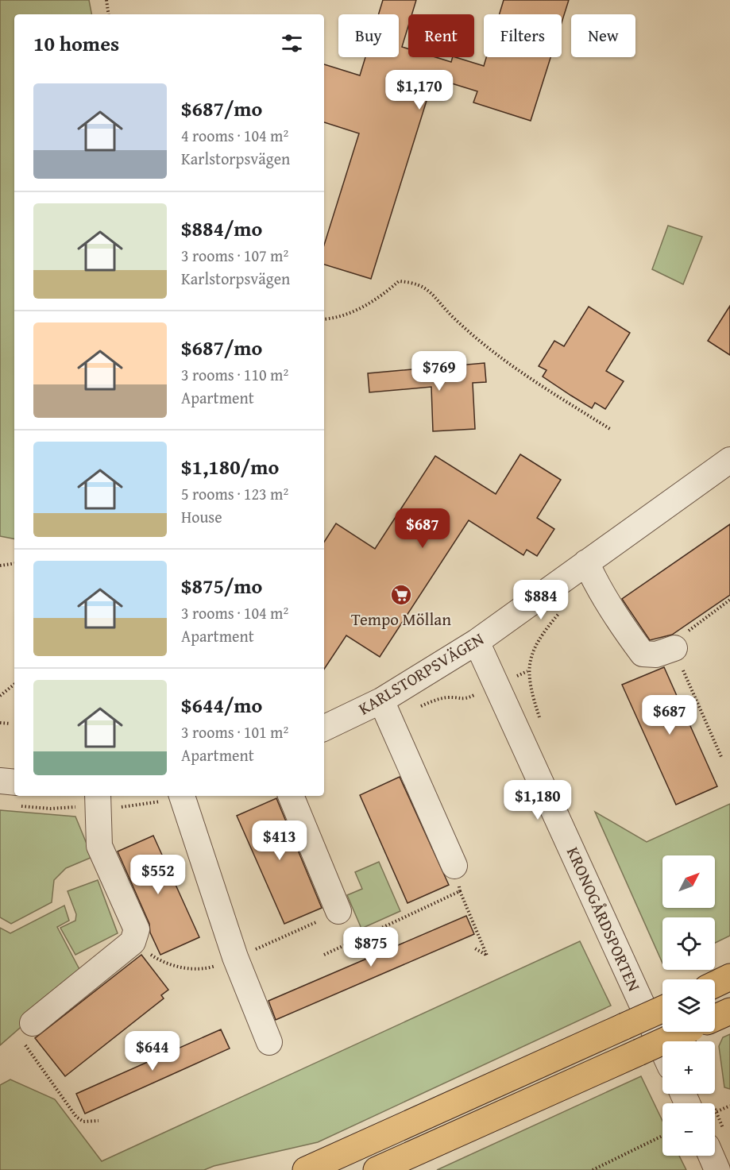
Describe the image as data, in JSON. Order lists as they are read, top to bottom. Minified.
{"streets":{"street":["KARLSTORPSVÄGEN","KRONOGÅRDSPORTEN"]},"crossings":[["KARLSTORPSVÄGEN","KRONOGÅRDSPORTEN"]],"places":{"supermarket":["Tempo Möllan"]},"north":"top right","page":{"chip":["Buy","Rent","Filters","New"],"heading":"10 homes","price":["$1,170","$769","$687","$884","$687","$1,180","$413","$552","$875","$644"],"list":[{"name":"$687/mo","note":"4 rooms · 104 m² · Karlstorpsvägen"},{"name":"$884/mo","note":"3 rooms · 107 m² · Karlstorpsvägen"},{"name":"$687/mo","note":"3 rooms · 110 m² · Apartment"},{"name":"$1,180/mo","note":"5 rooms · 123 m² · House"},{"name":"$875/mo","note":"3 rooms · 104 m² · Apartment"},{"name":"$644/mo","note":"3 rooms · 101 m² · Apartment"}],"map_buttons":["+","−"]}}
